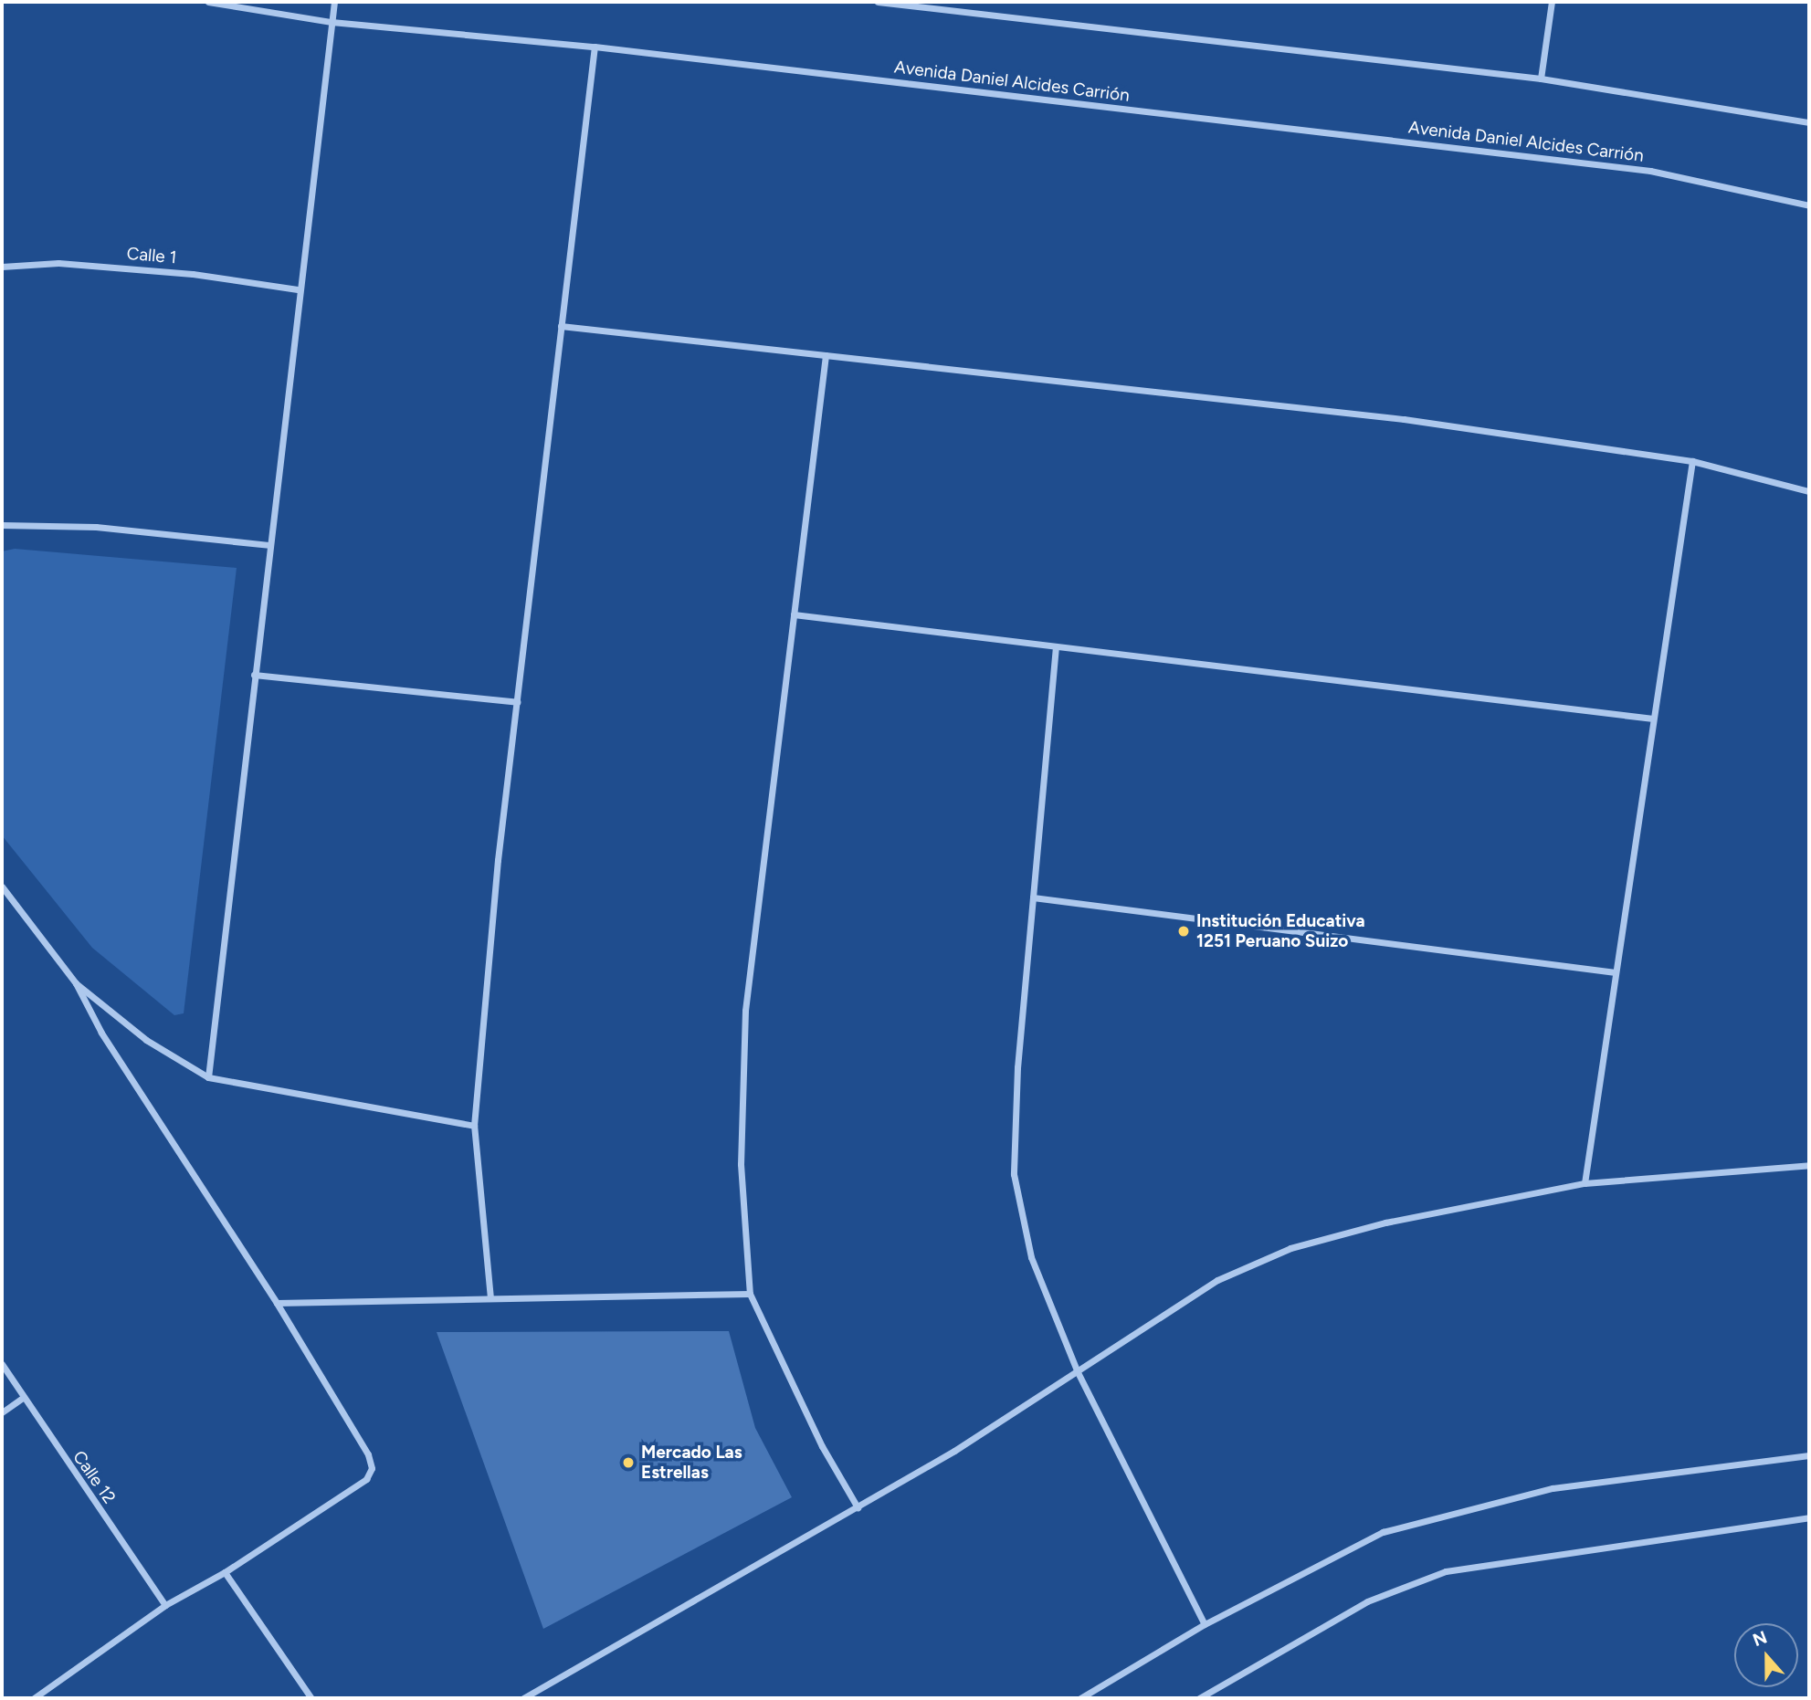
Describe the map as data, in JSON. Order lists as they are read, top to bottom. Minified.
{"streets":{"street":["Avenida Daniel Alcides Carrión","Calle 1","Calle 12"]},"places":["Institución Educativa 1251 Peruano Suizo","Mercado Las Estrellas"],"north":"top"}
